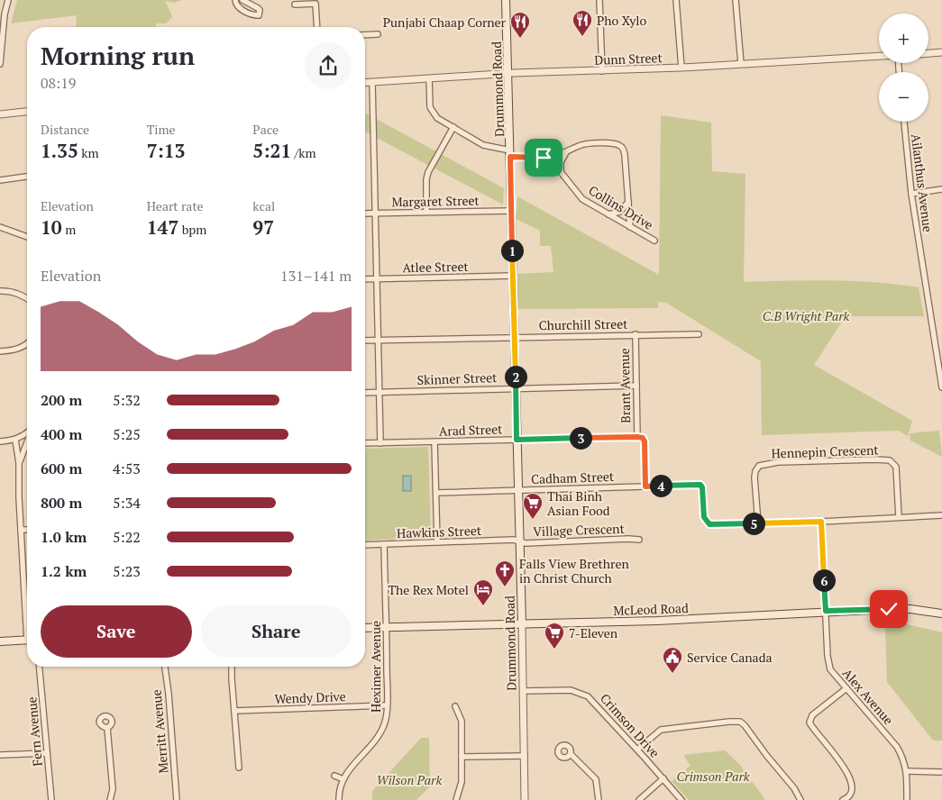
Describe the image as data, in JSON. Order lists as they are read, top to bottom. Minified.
{"streets":{"main road":["Drummond Road","McLeod Road"],"street":["Dunn Street","Ailanthus Avenue","Margaret Street","Collins Drive","Atlee Street","Churchill Street","Skinner Street","Brant Avenue","Arad Street","Hennepin Crescent","Cadham Street","Village Crescent","Hawkins Street","Heximer Avenue","Alex Avenue","Wendy Drive","Crimson Drive","Fern Avenue","Merritt Avenue"]},"crossings":[["Dunn Street","Drummond Road"],["Drummond Road","Margaret Street"],["Drummond Road","Atlee Street"],["Drummond Road","Churchill Street"],["Drummond Road","Skinner Street"],["Drummond Road","Arad Street"],["Drummond Road","Cadham Street"],["Drummond Road","Village Crescent"],["Drummond Road","Hawkins Street"],["Drummond Road","McLeod Road"],["Drummond Road","Crimson Drive"],["Churchill Street","Brant Avenue"],["Skinner Street","Brant Avenue"],["Brant Avenue","Arad Street"],["Brant Avenue","Cadham Street"],["Hennepin Crescent","Cadham Street"],["Village Crescent","Hawkins Street"],["Hawkins Street","Heximer Avenue"],["McLeod Road","Heximer Avenue"],["McLeod Road","Alex Avenue"],["Heximer Avenue","Wendy Drive"]],"parks":["C.B Wright Park","Crimson Park","Wilson Park"],"places":{"restaurant":["Pho Xylo","Punjabi Chaap Corner"],"supermarket":["Thai Binh Asian Food","7-Eleven"],"church":["Falls View Brethren in Christ Church"],"hotel":["The Rex Motel"],"public building":["Service Canada"]},"page":{"map_buttons":["+","−"],"heading":["Morning run","08:19"],"stats":[["Distance","1.35 km"],["Time","7:13"],["Pace","5:21 /km"],["Elevation","10 m"],["Heart rate","147 bpm"],["kcal","97"]],"pins":["1","2","3","4","5","6"],"chart":["Elevation","131–141 m"],"list":[{"name":"200 m","note":"5:32"},{"name":"400 m","note":"5:25"},{"name":"600 m","note":"4:53"},{"name":"800 m","note":"5:34"},{"name":"1.0 km","note":"5:22"},{"name":"1.2 km","note":"5:23"}],"buttons":["Save","Share"]}}
